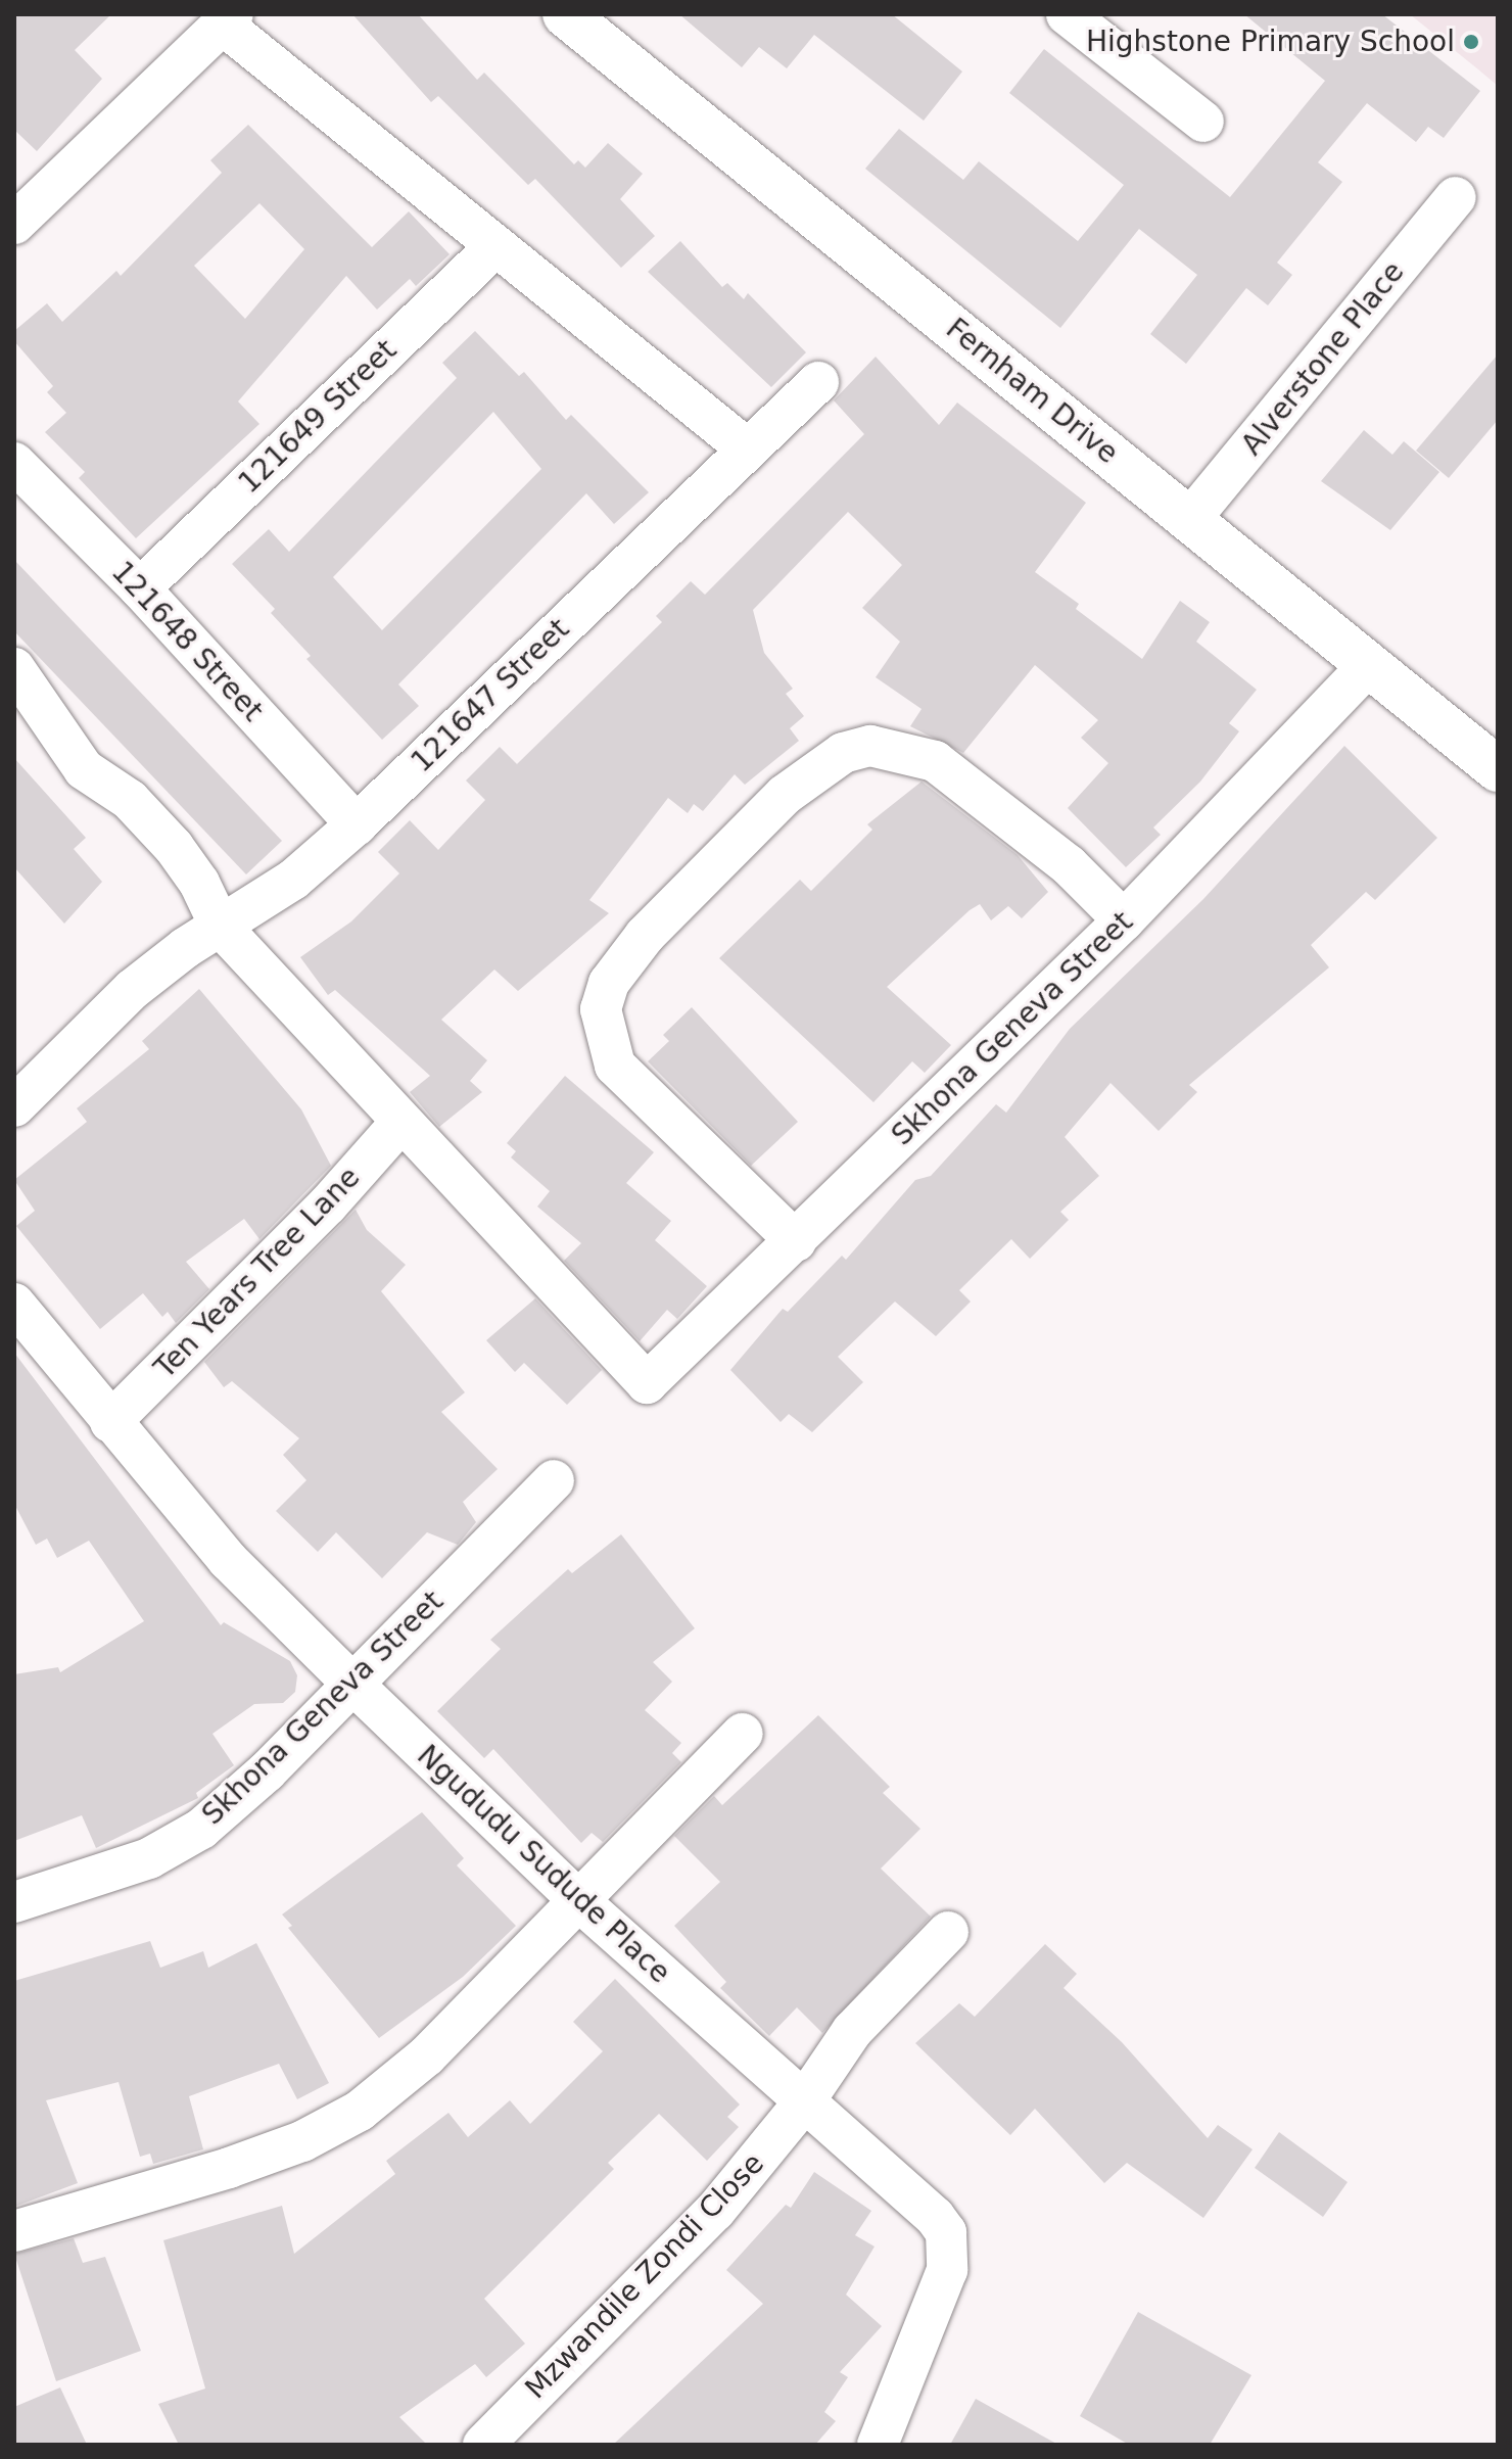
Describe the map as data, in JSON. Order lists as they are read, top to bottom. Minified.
{"streets":{"street":["Alverstone Place","Fernham Drive","121649 Street","121648 Street","121647 Street","Skhona Geneva Street","Ten Years Tree Lane","Ngududu Sudude Place","Mzwandile Zondi Close"]},"crossings":[["Alverstone Place","Fernham Drive"],["Fernham Drive","Skhona Geneva Street"],["121649 Street","121648 Street"],["121648 Street","121647 Street"],["Skhona Geneva Street","Ten Years Tree Lane"],["Skhona Geneva Street","Ngududu Sudude Place"],["Ten Years Tree Lane","Ngududu Sudude Place"],["Ngududu Sudude Place","Mzwandile Zondi Close"]],"places":["Highstone Primary School"]}
